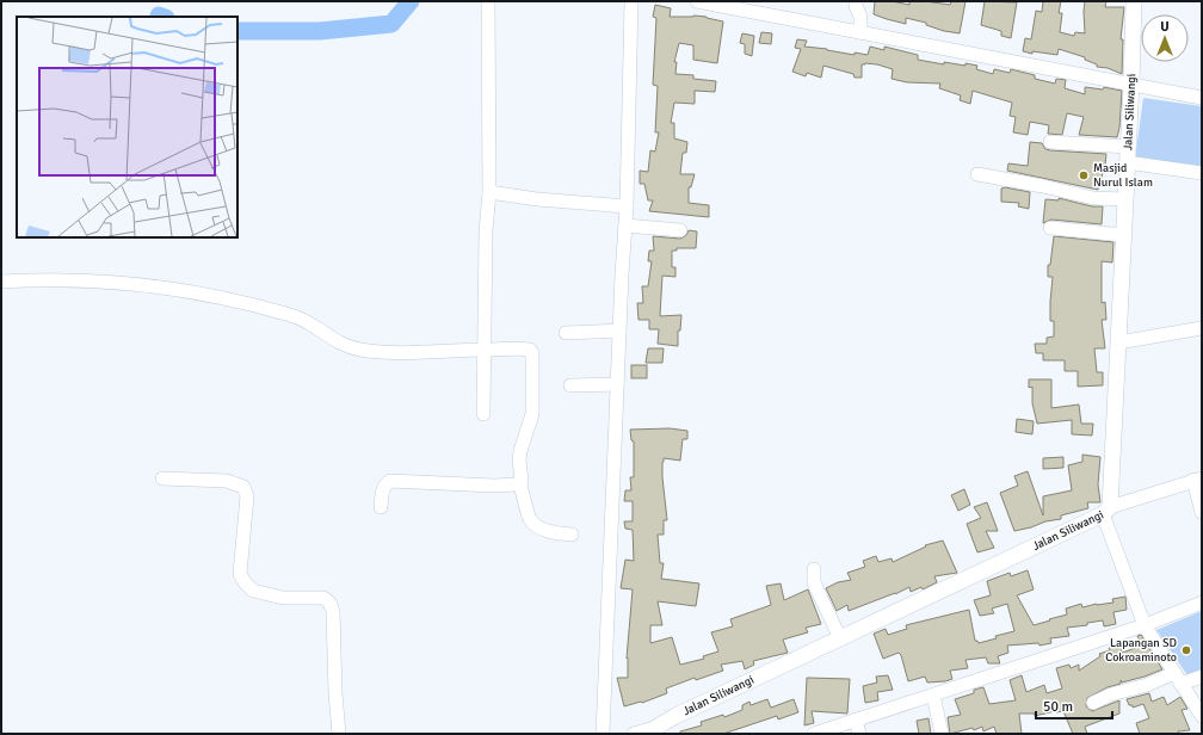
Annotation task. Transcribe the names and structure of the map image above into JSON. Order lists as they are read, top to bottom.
{
  "streets": {
    "main road": ["Jalan Siliwangi"]
  },
  "places": ["Masjid Nurul Islam", "Lapangan SD Cokroaminoto"],
  "scale_bar": "50 m",
  "north": "top"
}
